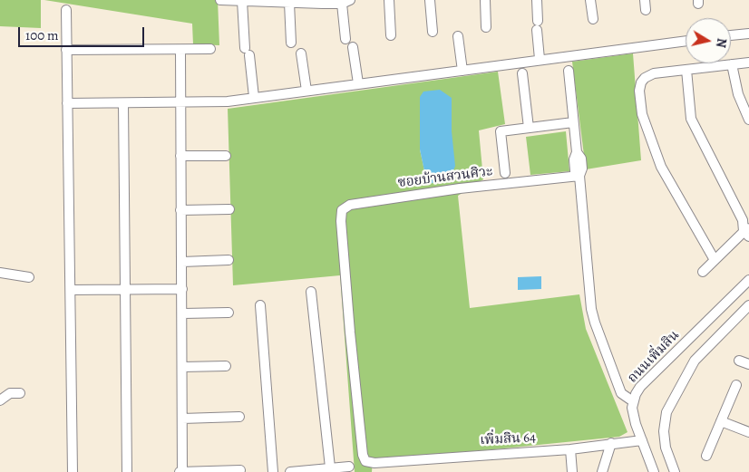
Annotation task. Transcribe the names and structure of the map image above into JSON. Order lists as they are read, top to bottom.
{
  "streets": {
    "street": ["ซอยบ้านสวนศิวะ", "ถนนเพิ่มสิน", "เพิ่มสิน 64"]
  },
  "crossings": [
    ["ซอยบ้านสวนศิวะ", "เพิ่มสิน 64"],
    ["ถนนเพิ่มสิน", "เพิ่มสิน 64"]
  ],
  "scale_bar": "100 m",
  "north": "right"
}
